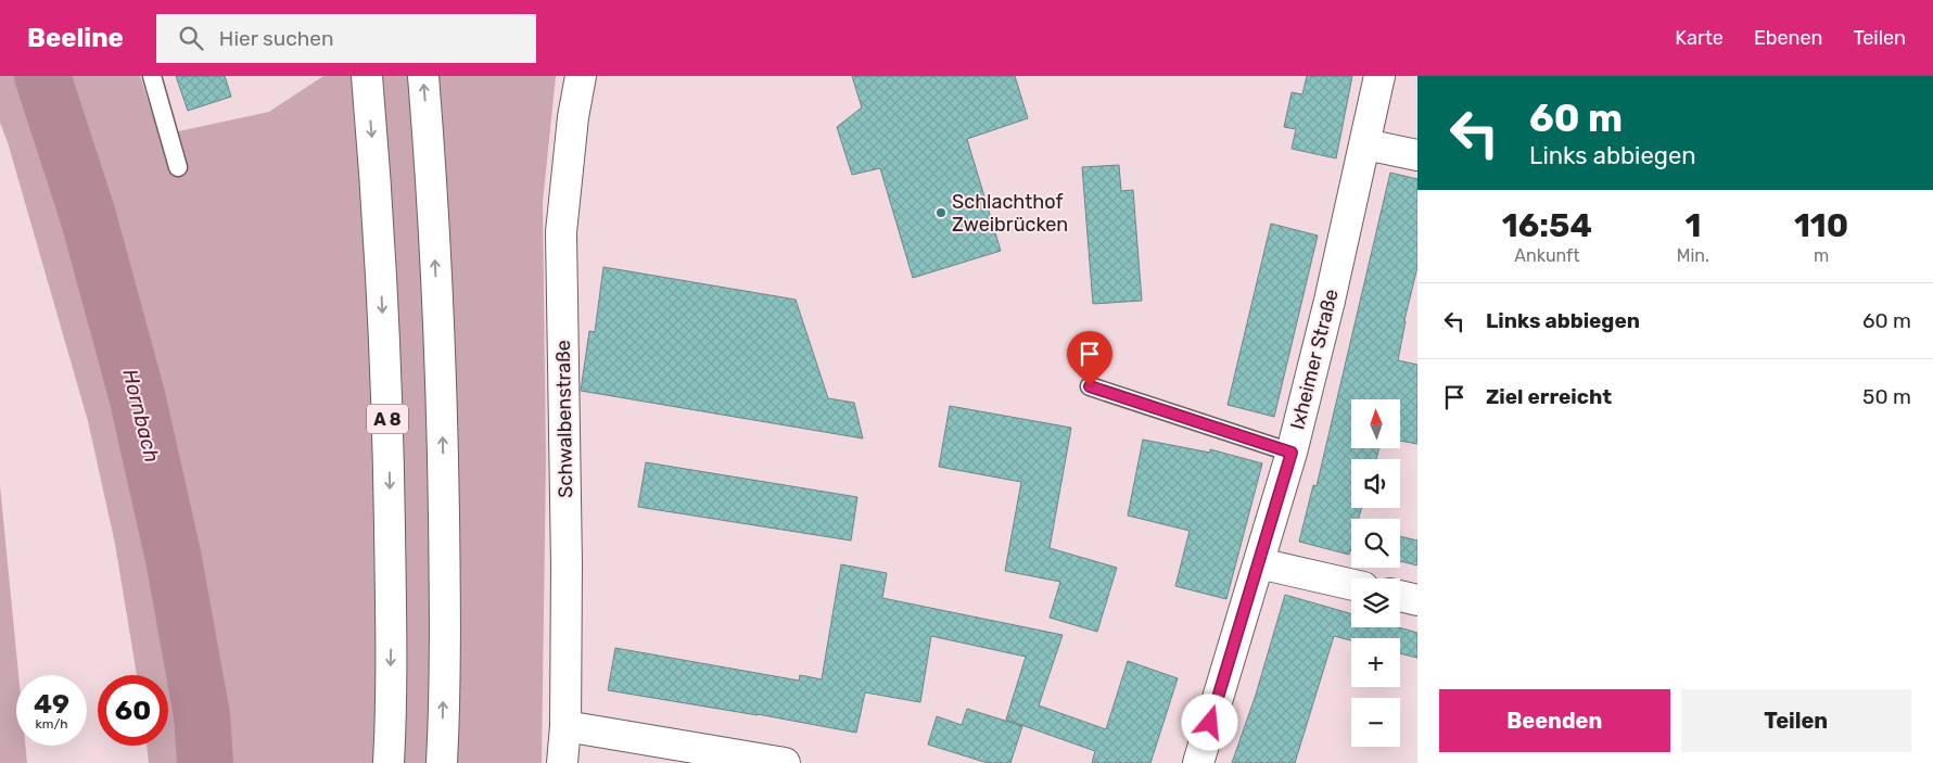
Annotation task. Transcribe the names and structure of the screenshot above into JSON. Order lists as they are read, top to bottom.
{
  "streets": {
    "main road": ["Ixheimer Straße", "A 8", "Schwalbenstraße"]
  },
  "water": ["Hornbach"],
  "places": ["Schlachthof Zweibrücken"],
  "north": "top",
  "page": {
    "header": "Beeline",
    "search": "Hier suchen",
    "nav": ["Karte", "Ebenen", "Teilen"],
    "turn": ["60 m", "Links abbiegen"],
    "eta": [
      "16:54",
      "Ankunft",
      "1",
      "Min.",
      "110",
      "m"
    ],
    "list": [
      {
        "name": "Links abbiegen",
        "value": "60 m"
      },
      {
        "name": "Ziel erreicht",
        "value": "50 m"
      }
    ],
    "map_buttons": ["+", "−"],
    "speed": "49 km/h",
    "limit": "60",
    "buttons": ["Beenden", "Teilen"]
  }
}
